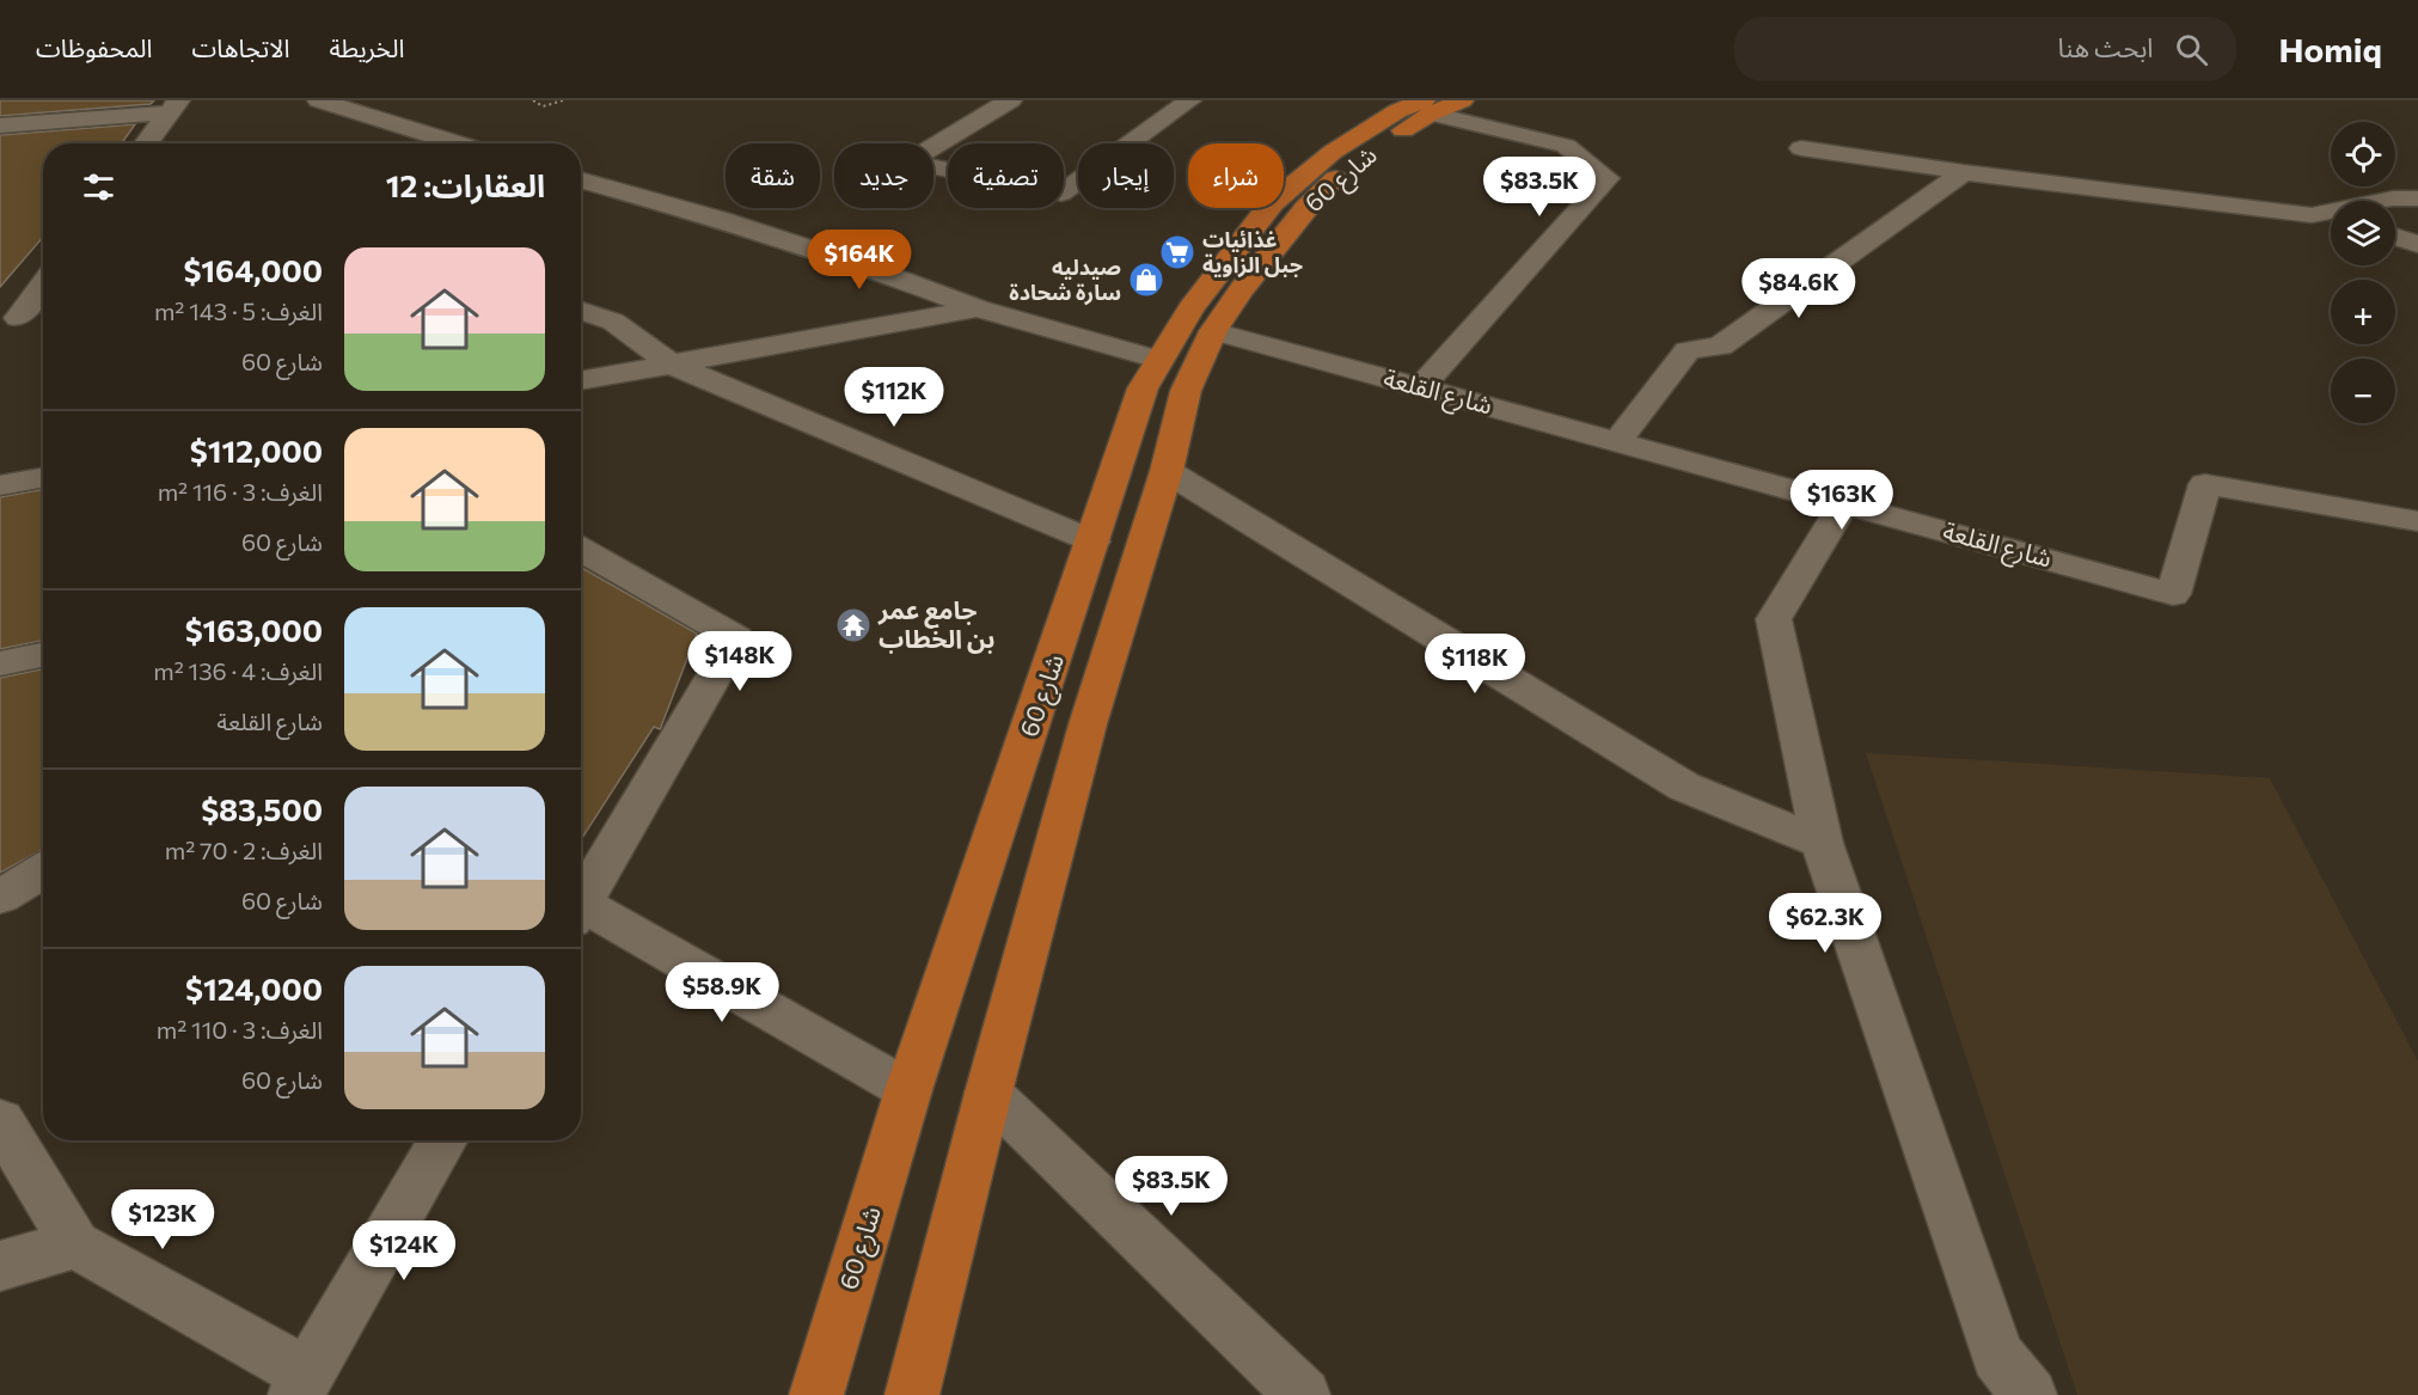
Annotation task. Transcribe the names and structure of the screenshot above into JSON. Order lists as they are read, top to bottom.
{
  "streets": {
    "main road": ["شارع 60"],
    "street": ["شارع القلعة"]
  },
  "crossings": [
    ["شارع 60", "شارع القلعة"]
  ],
  "places": {
    "supermarket": ["غذائيات جبل الزاوية"],
    "shop": ["صيدليه سارة شحادة"],
    "temple": ["جامع عمر بن الخطاب"]
  },
  "page": {
    "header": "Homiq",
    "search": "ابحث هنا",
    "nav": ["الخريطة", "الاتجاهات", "المحفوظات"],
    "map_buttons": ["+", "−"],
    "chip": [
      "شراء",
      "إيجار",
      "تصفية",
      "جديد",
      "شقة"
    ],
    "heading": "العقارات: 12",
    "price": [
      "$83.5K",
      "$164K",
      "$84.6K",
      "$112K",
      "$163K",
      "$148K",
      "$118K",
      "$62.3K",
      "$58.9K",
      "$83.5K",
      "$123K",
      "$124K"
    ],
    "list": [
      {
        "name": "$164,000",
        "note": "الغرف: 5 · 143 m² · شارع 60"
      },
      {
        "name": "$112,000",
        "note": "الغرف: 3 · 116 m² · شارع 60"
      },
      {
        "name": "$163,000",
        "note": "الغرف: 4 · 136 m² · شارع القلعة"
      },
      {
        "name": "$83,500",
        "note": "الغرف: 2 · 70 m² · شارع 60"
      },
      {
        "name": "$124,000",
        "note": "الغرف: 3 · 110 m² · شارع 60"
      }
    ]
  }
}
